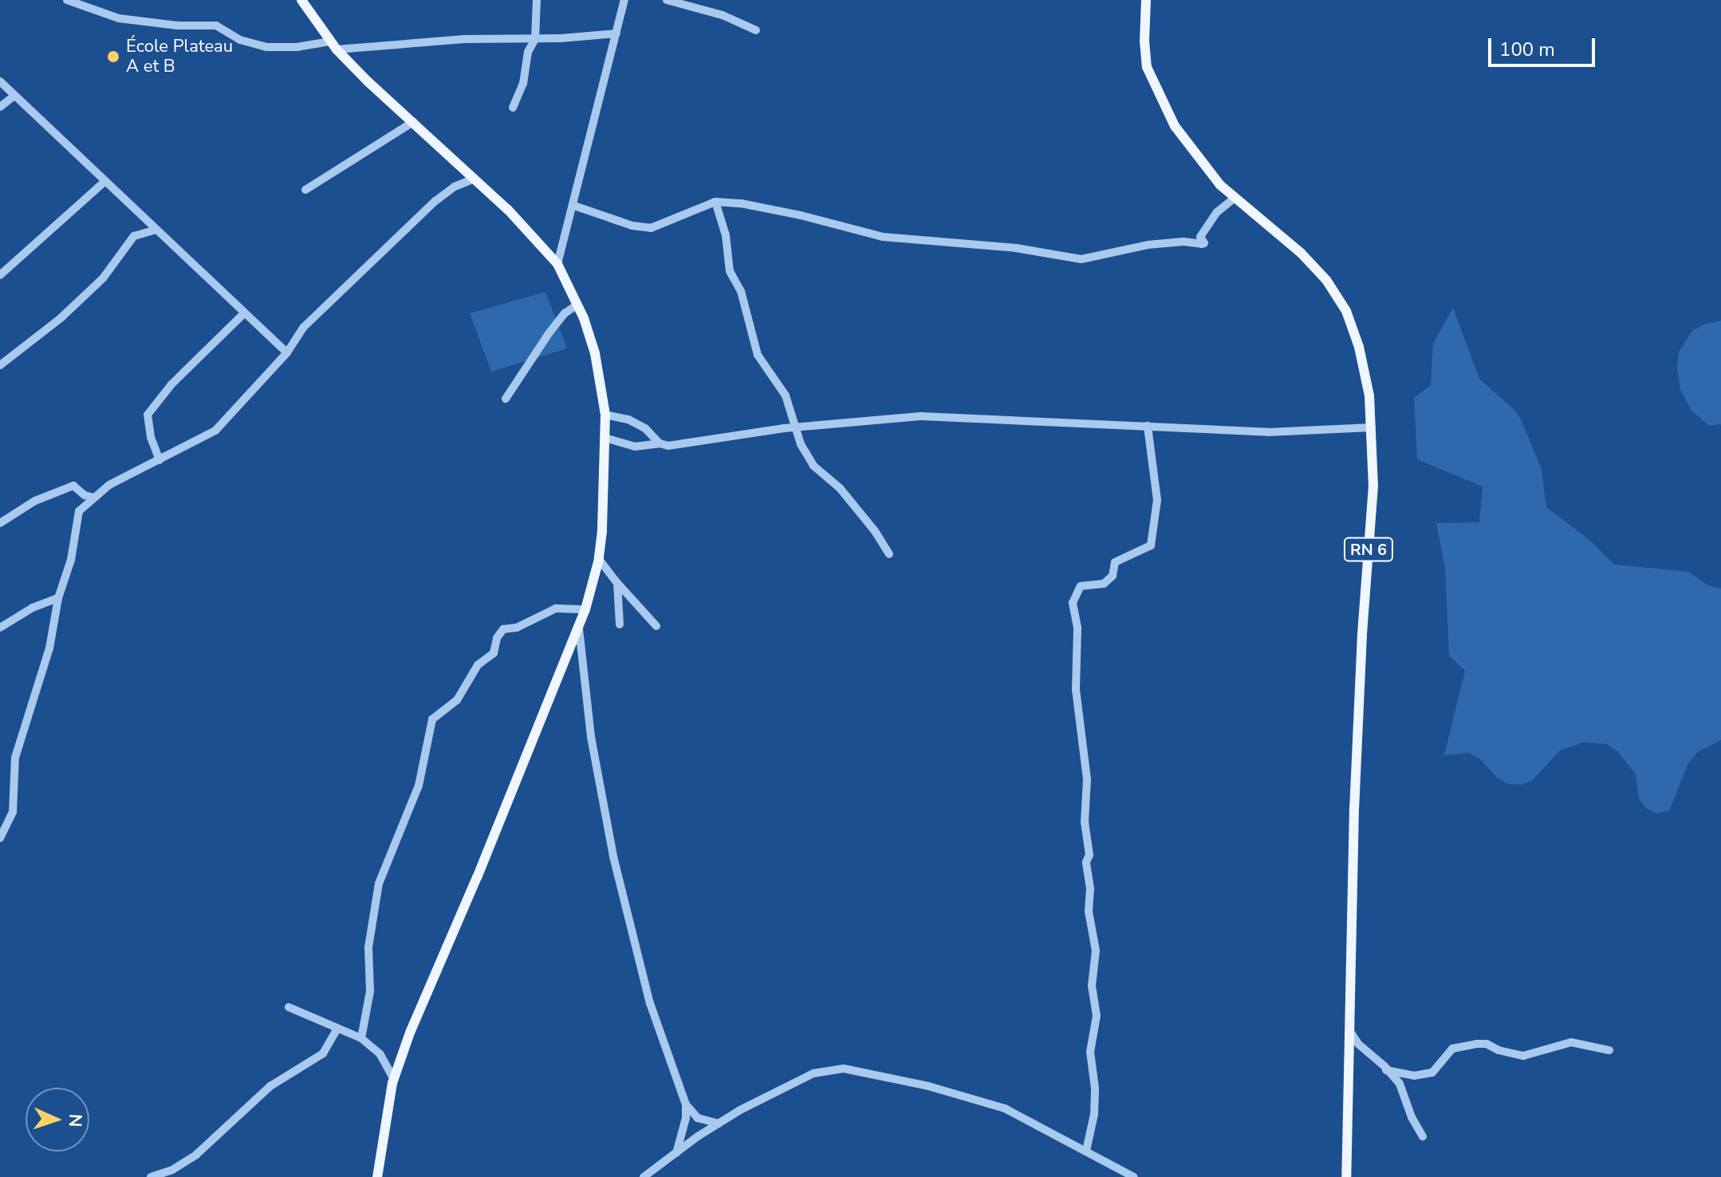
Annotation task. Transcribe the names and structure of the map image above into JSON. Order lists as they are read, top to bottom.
{
  "streets": {
    "main road": ["RN 6"]
  },
  "places": ["École Plateau A et B"],
  "scale_bar": "100 m",
  "north": "right"
}
